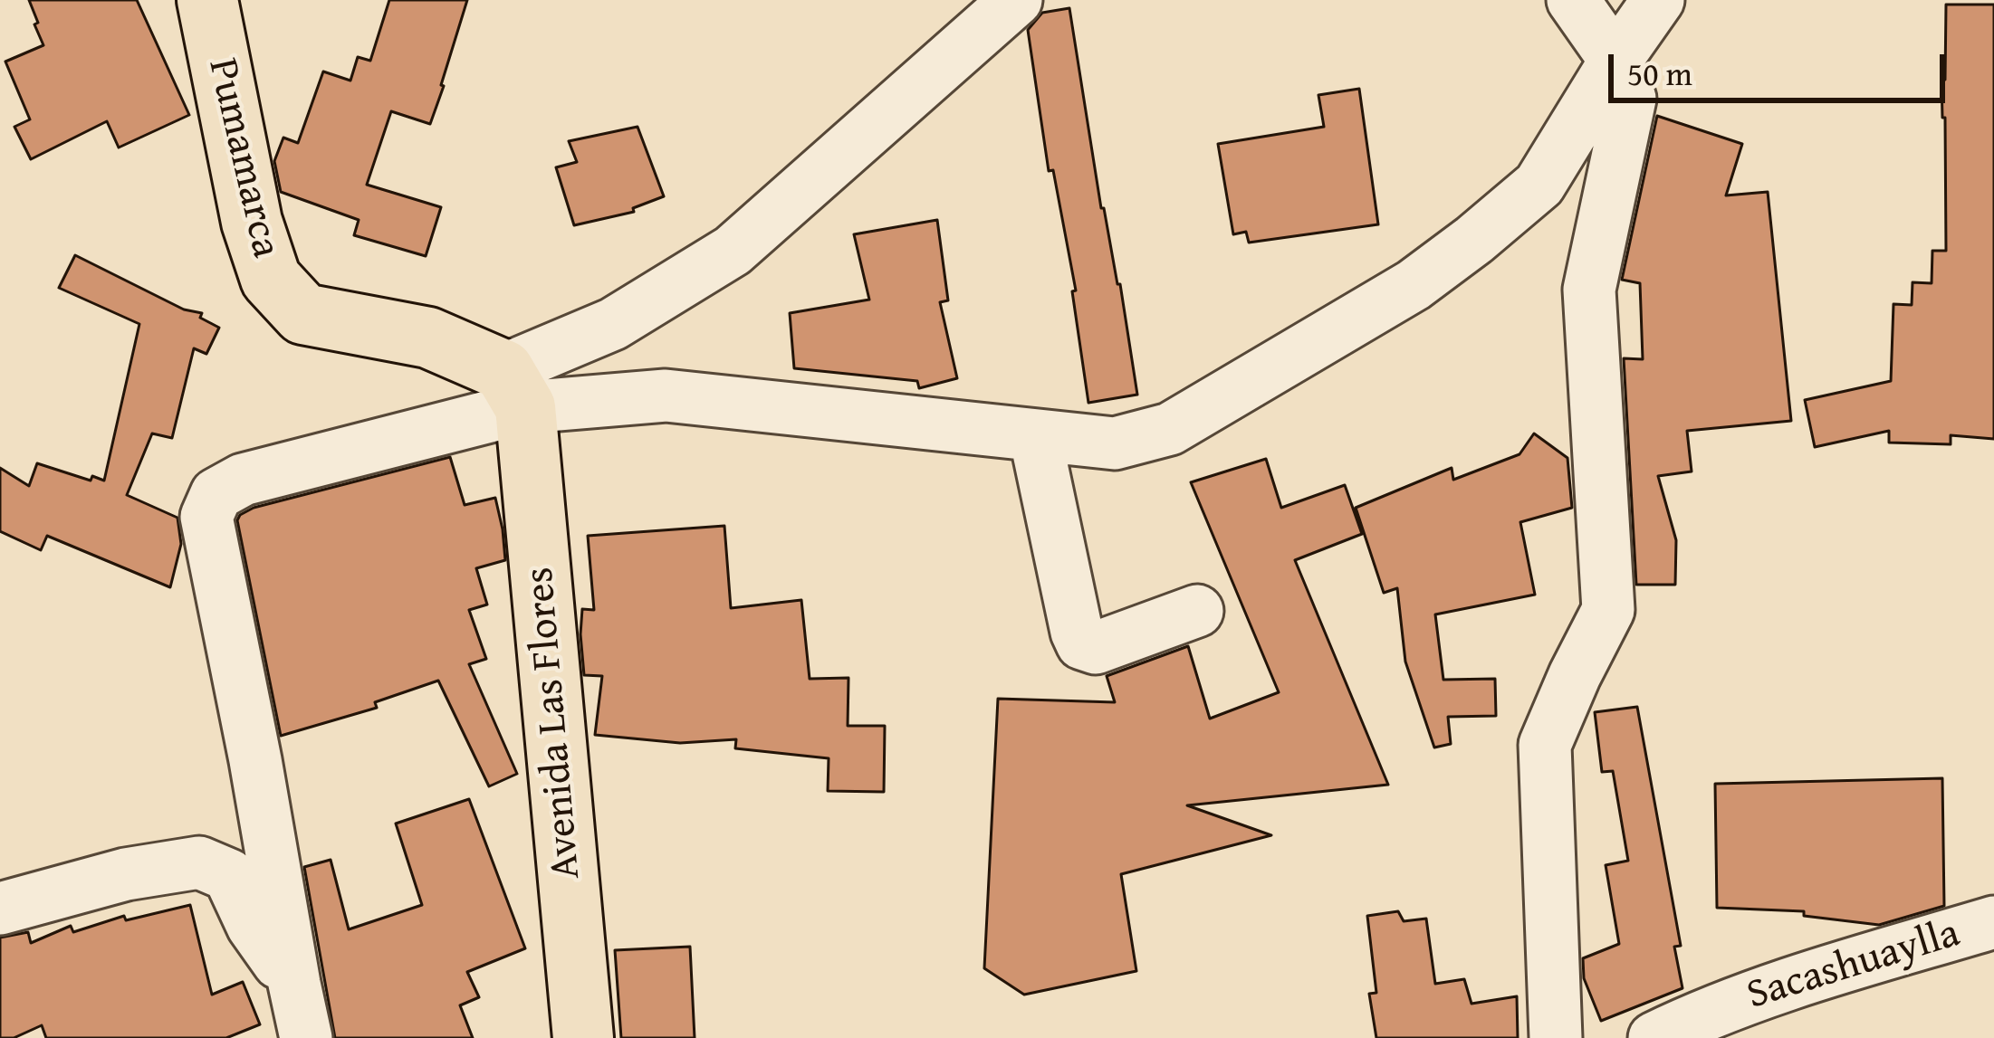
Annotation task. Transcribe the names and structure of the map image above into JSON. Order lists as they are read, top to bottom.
{
  "streets": {
    "main road": ["Pumamarca", "Avenida Las Flores"],
    "street": ["Sacashuaylla"]
  },
  "crossings": [
    ["Pumamarca", "Avenida Las Flores"]
  ],
  "scale_bar": "50 m"
}
